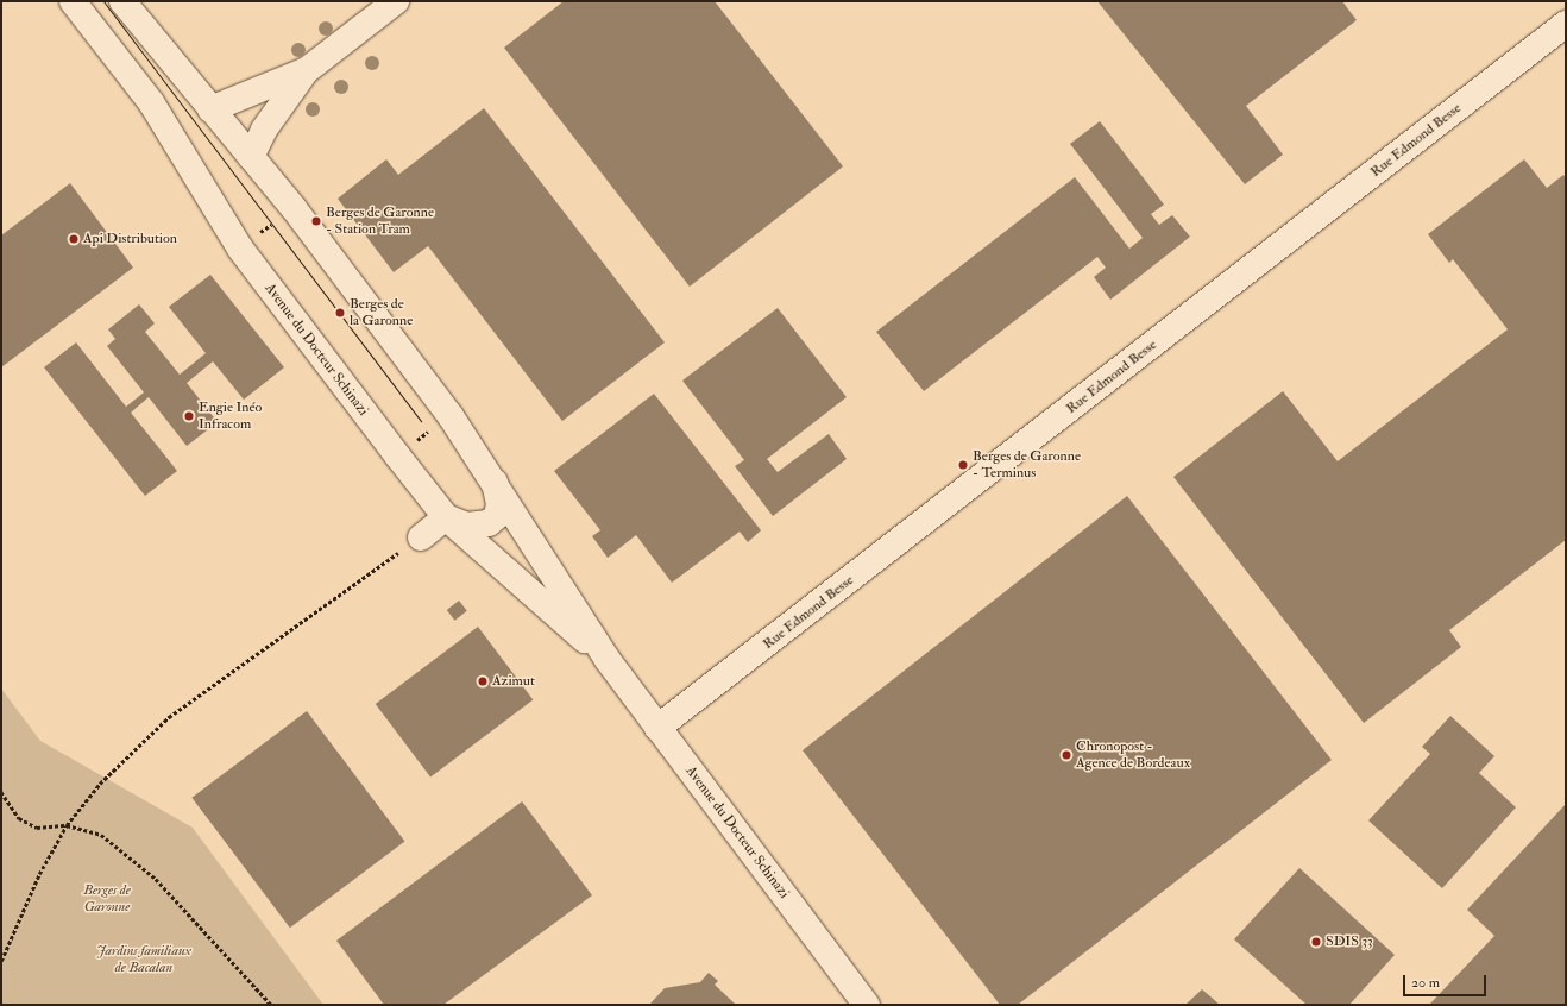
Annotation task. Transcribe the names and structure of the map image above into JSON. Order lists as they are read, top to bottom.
{
  "streets": {
    "street": ["Rue Edmond Besse", "Avenue du Docteur Schinazi"]
  },
  "crossings": [
    ["Rue Edmond Besse", "Avenue du Docteur Schinazi"]
  ],
  "parks": ["Berges de Garonne", "Jardins familiaux de Bacalan"],
  "places": [
    "Berges de Garonne - Station Tram",
    "Api Distribution",
    "Berges de la Garonne",
    "Engie Inéo Infracom",
    "Berges de Garonne - Terminus",
    "Azimut",
    "Chronopost - Agence de Bordeaux",
    "SDIS 33"
  ],
  "scale_bar": "20 m"
}
